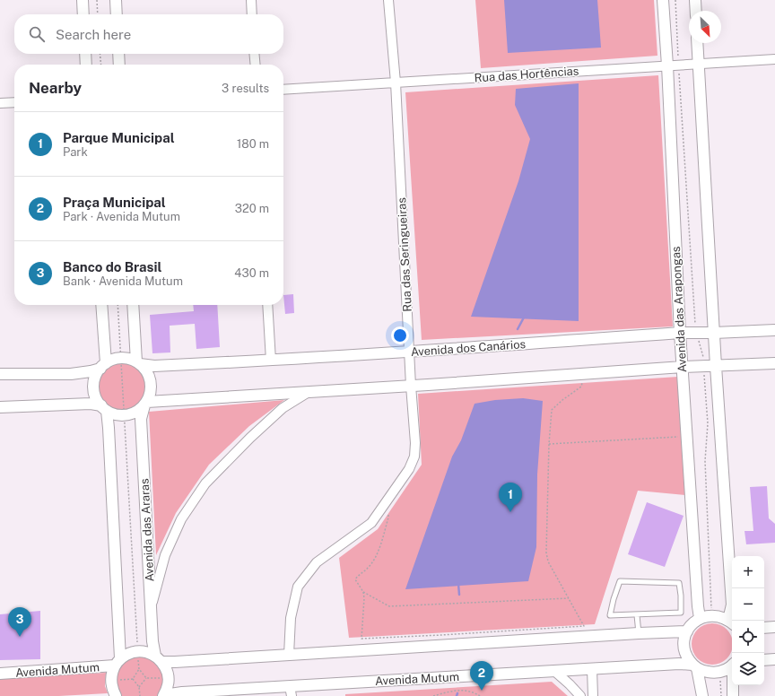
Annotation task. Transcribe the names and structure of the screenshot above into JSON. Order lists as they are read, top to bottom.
{
  "streets": {
    "street": [
      "Rua das Hortências",
      "Rua das Seringueiras",
      "Avenida das Arapongas",
      "Avenida dos Canários",
      "Avenida das Araras",
      "Avenida Mutum"
    ]
  },
  "crossings": [
    ["Rua das Hortências", "Rua das Seringueiras"],
    ["Rua das Hortências", "Avenida das Arapongas"],
    ["Rua das Seringueiras", "Avenida dos Canários"],
    ["Avenida das Arapongas", "Avenida dos Canários"],
    ["Avenida dos Canários", "Avenida das Araras"],
    ["Avenida das Araras", "Avenida Mutum"]
  ],
  "north": "bottom right",
  "page": {
    "search": "Search here",
    "heading": ["Nearby", "3 results"],
    "list": [
      {
        "mark": "1",
        "name": "Parque Municipal",
        "note": "Park",
        "value": "180 m"
      },
      {
        "mark": "2",
        "name": "Praça Municipal",
        "note": "Park · Avenida Mutum",
        "value": "320 m"
      },
      {
        "mark": "3",
        "name": "Banco do Brasil",
        "note": "Bank · Avenida Mutum",
        "value": "430 m"
      }
    ],
    "pins": ["1", "3", "2"],
    "map_buttons": ["+", "−"]
  }
}
